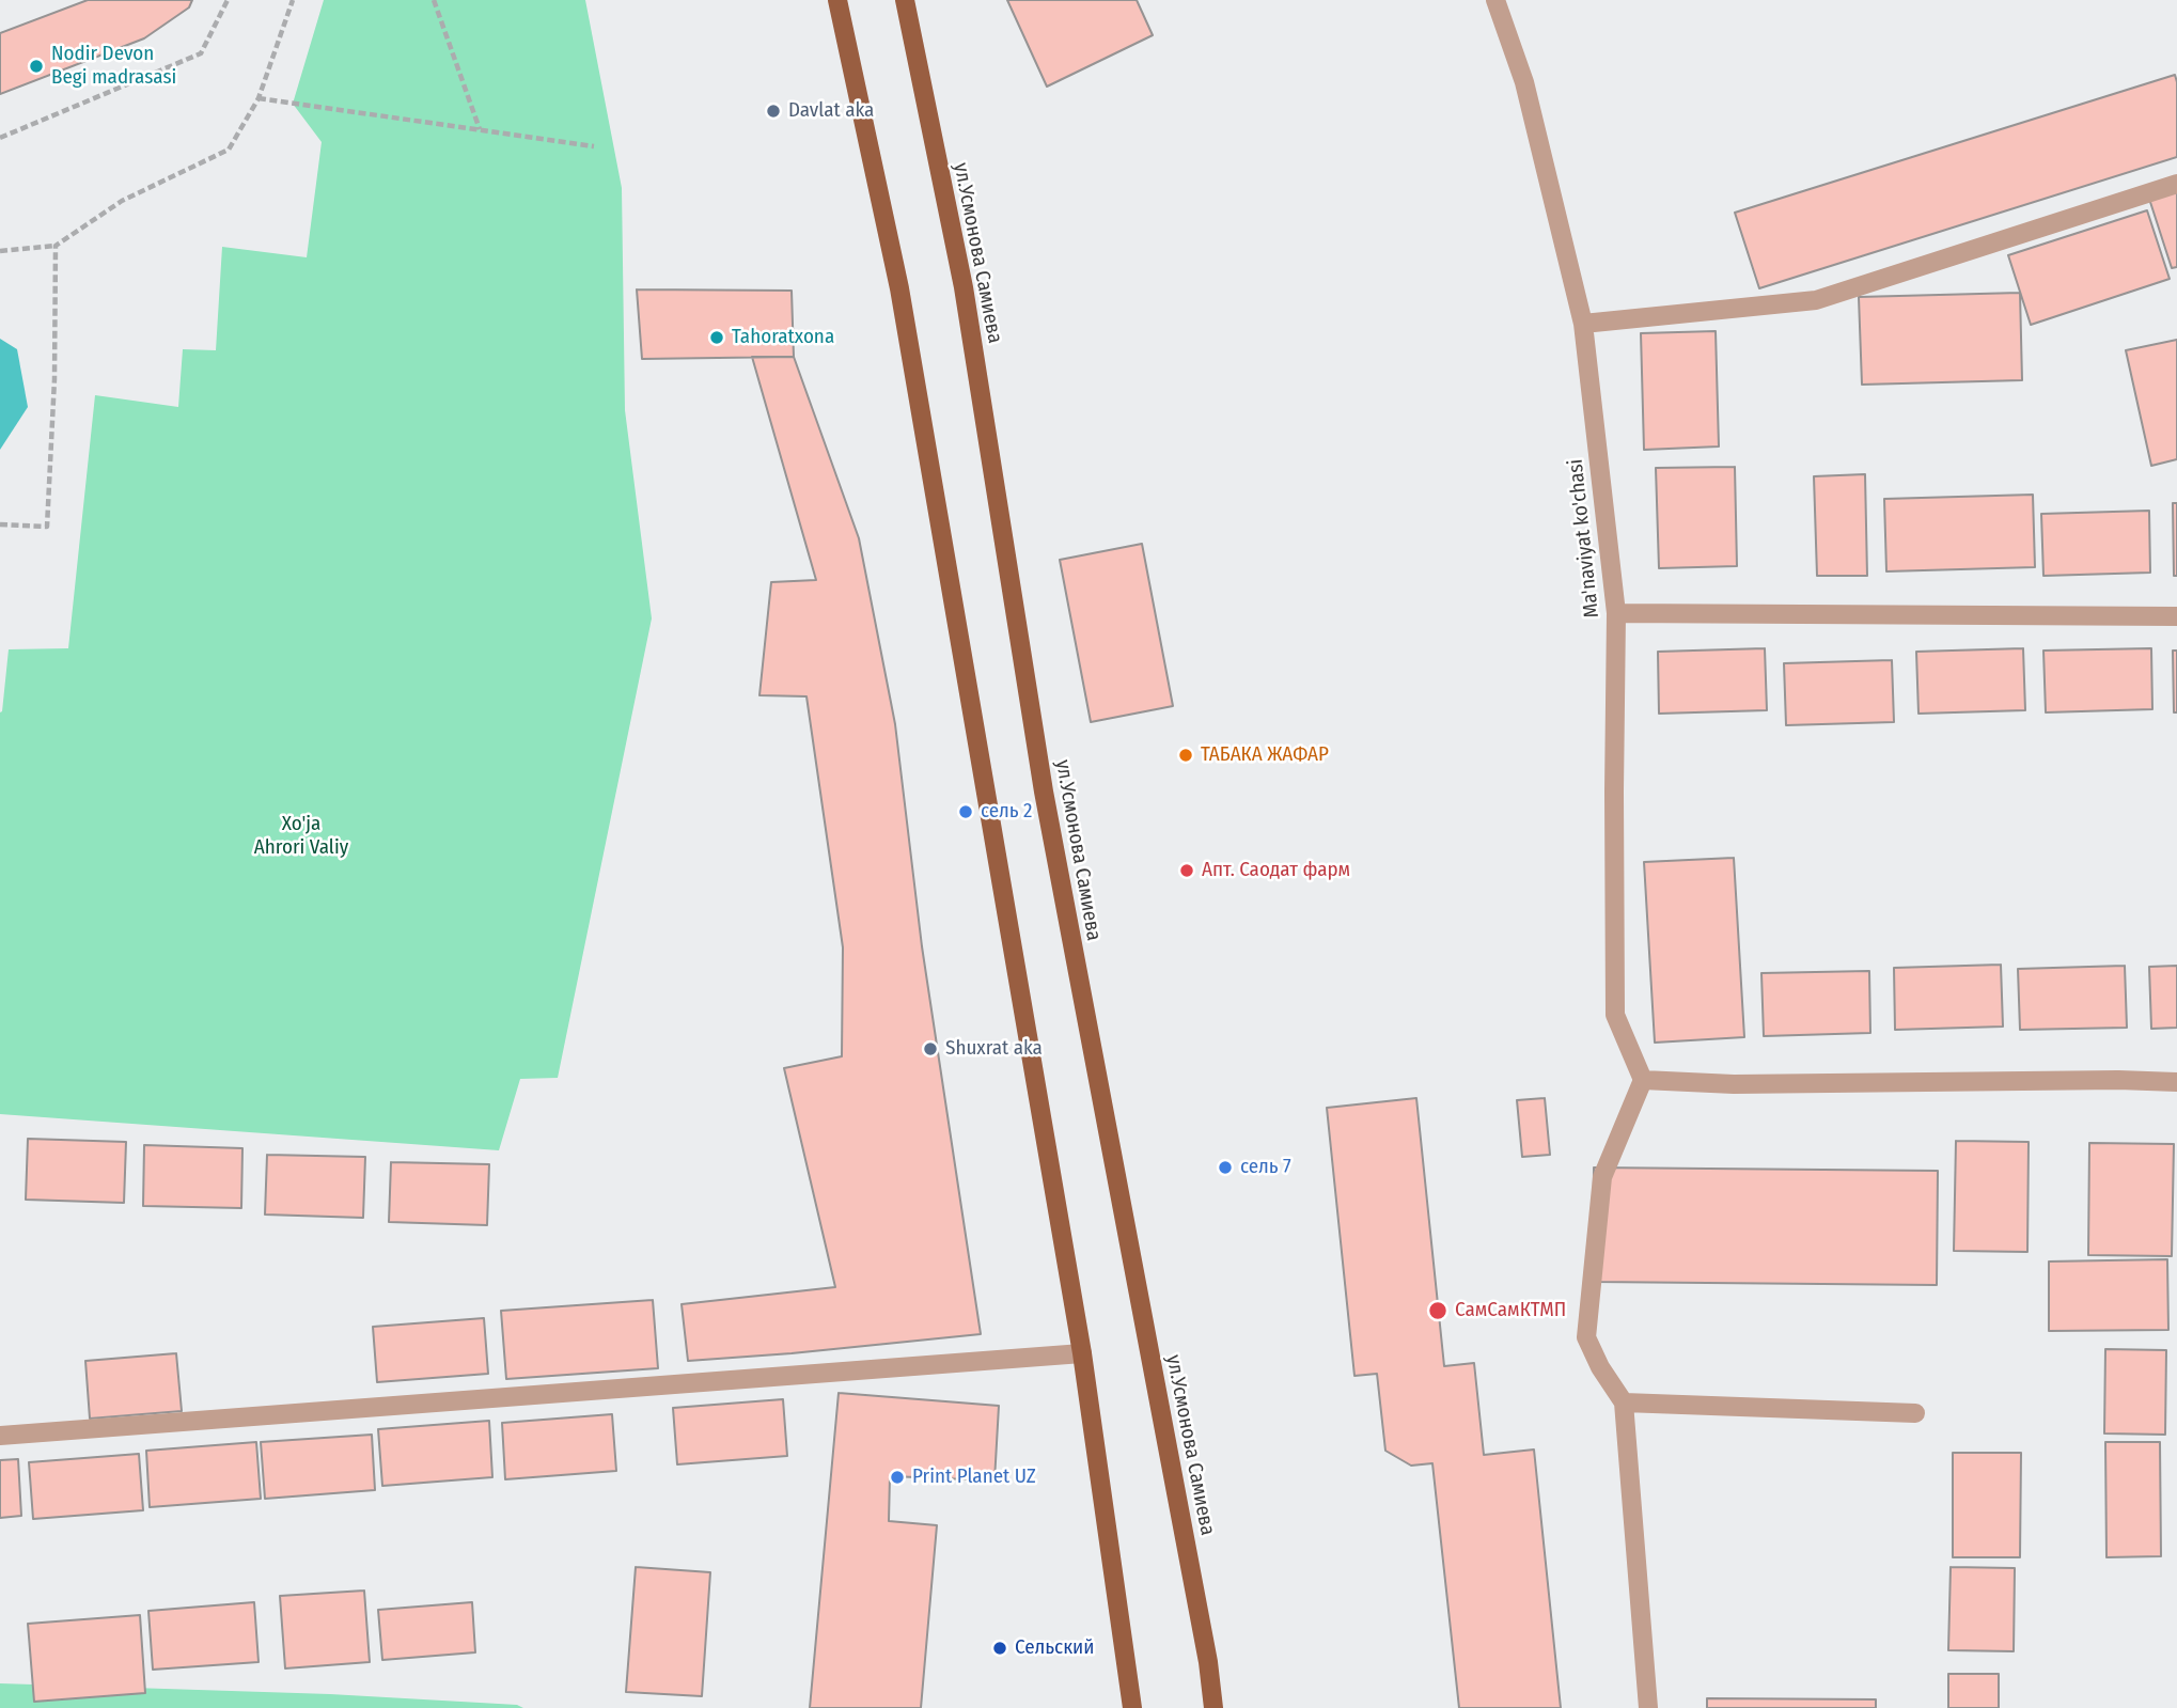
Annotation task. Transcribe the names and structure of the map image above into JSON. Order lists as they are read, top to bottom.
{
  "streets": {
    "main road": ["ул.Усмонова Самиева"],
    "street": ["Ma'naviyat ko'chasi"]
  },
  "parks": ["Xo'ja Ahrori Valiy"],
  "places": [
    "Nodir Devon Begi madrasasi",
    "Davlat aka",
    "Tahoratxona",
    "ТАБАКА ЖАФАР",
    "сель 2",
    "Апт. Саодат фарм",
    "Shuxrat aka",
    "сель 7",
    "СамСамКТМП",
    "Print Planet UZ",
    "Сельский"
  ]
}
